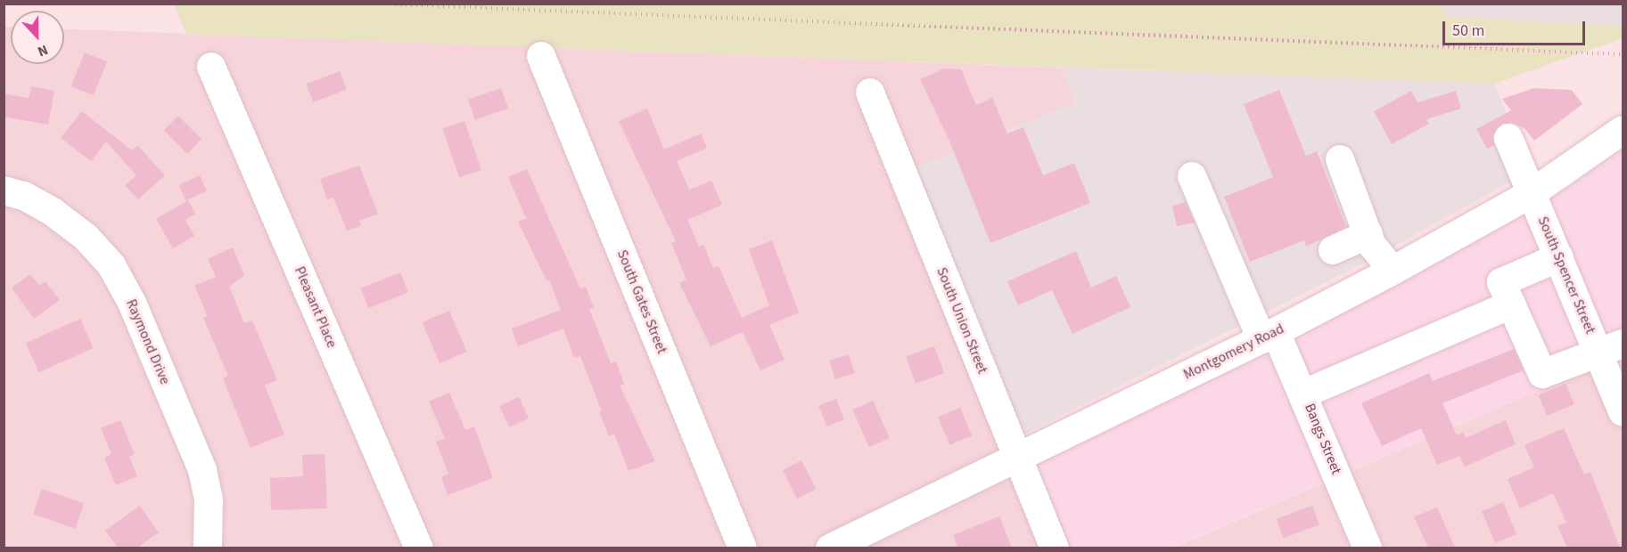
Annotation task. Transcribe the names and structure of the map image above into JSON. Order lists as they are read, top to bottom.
{
  "streets": {
    "street": [
      "South Spencer Street",
      "South Gates Street",
      "Pleasant Place",
      "South Union Street",
      "Raymond Drive",
      "Montgomery Road",
      "Bangs Street"
    ]
  },
  "crossings": [
    ["South Spencer Street", "Montgomery Road"],
    ["South Union Street", "Montgomery Road"],
    ["Montgomery Road", "Bangs Street"]
  ],
  "scale_bar": "50 m",
  "north": "bottom"
}
